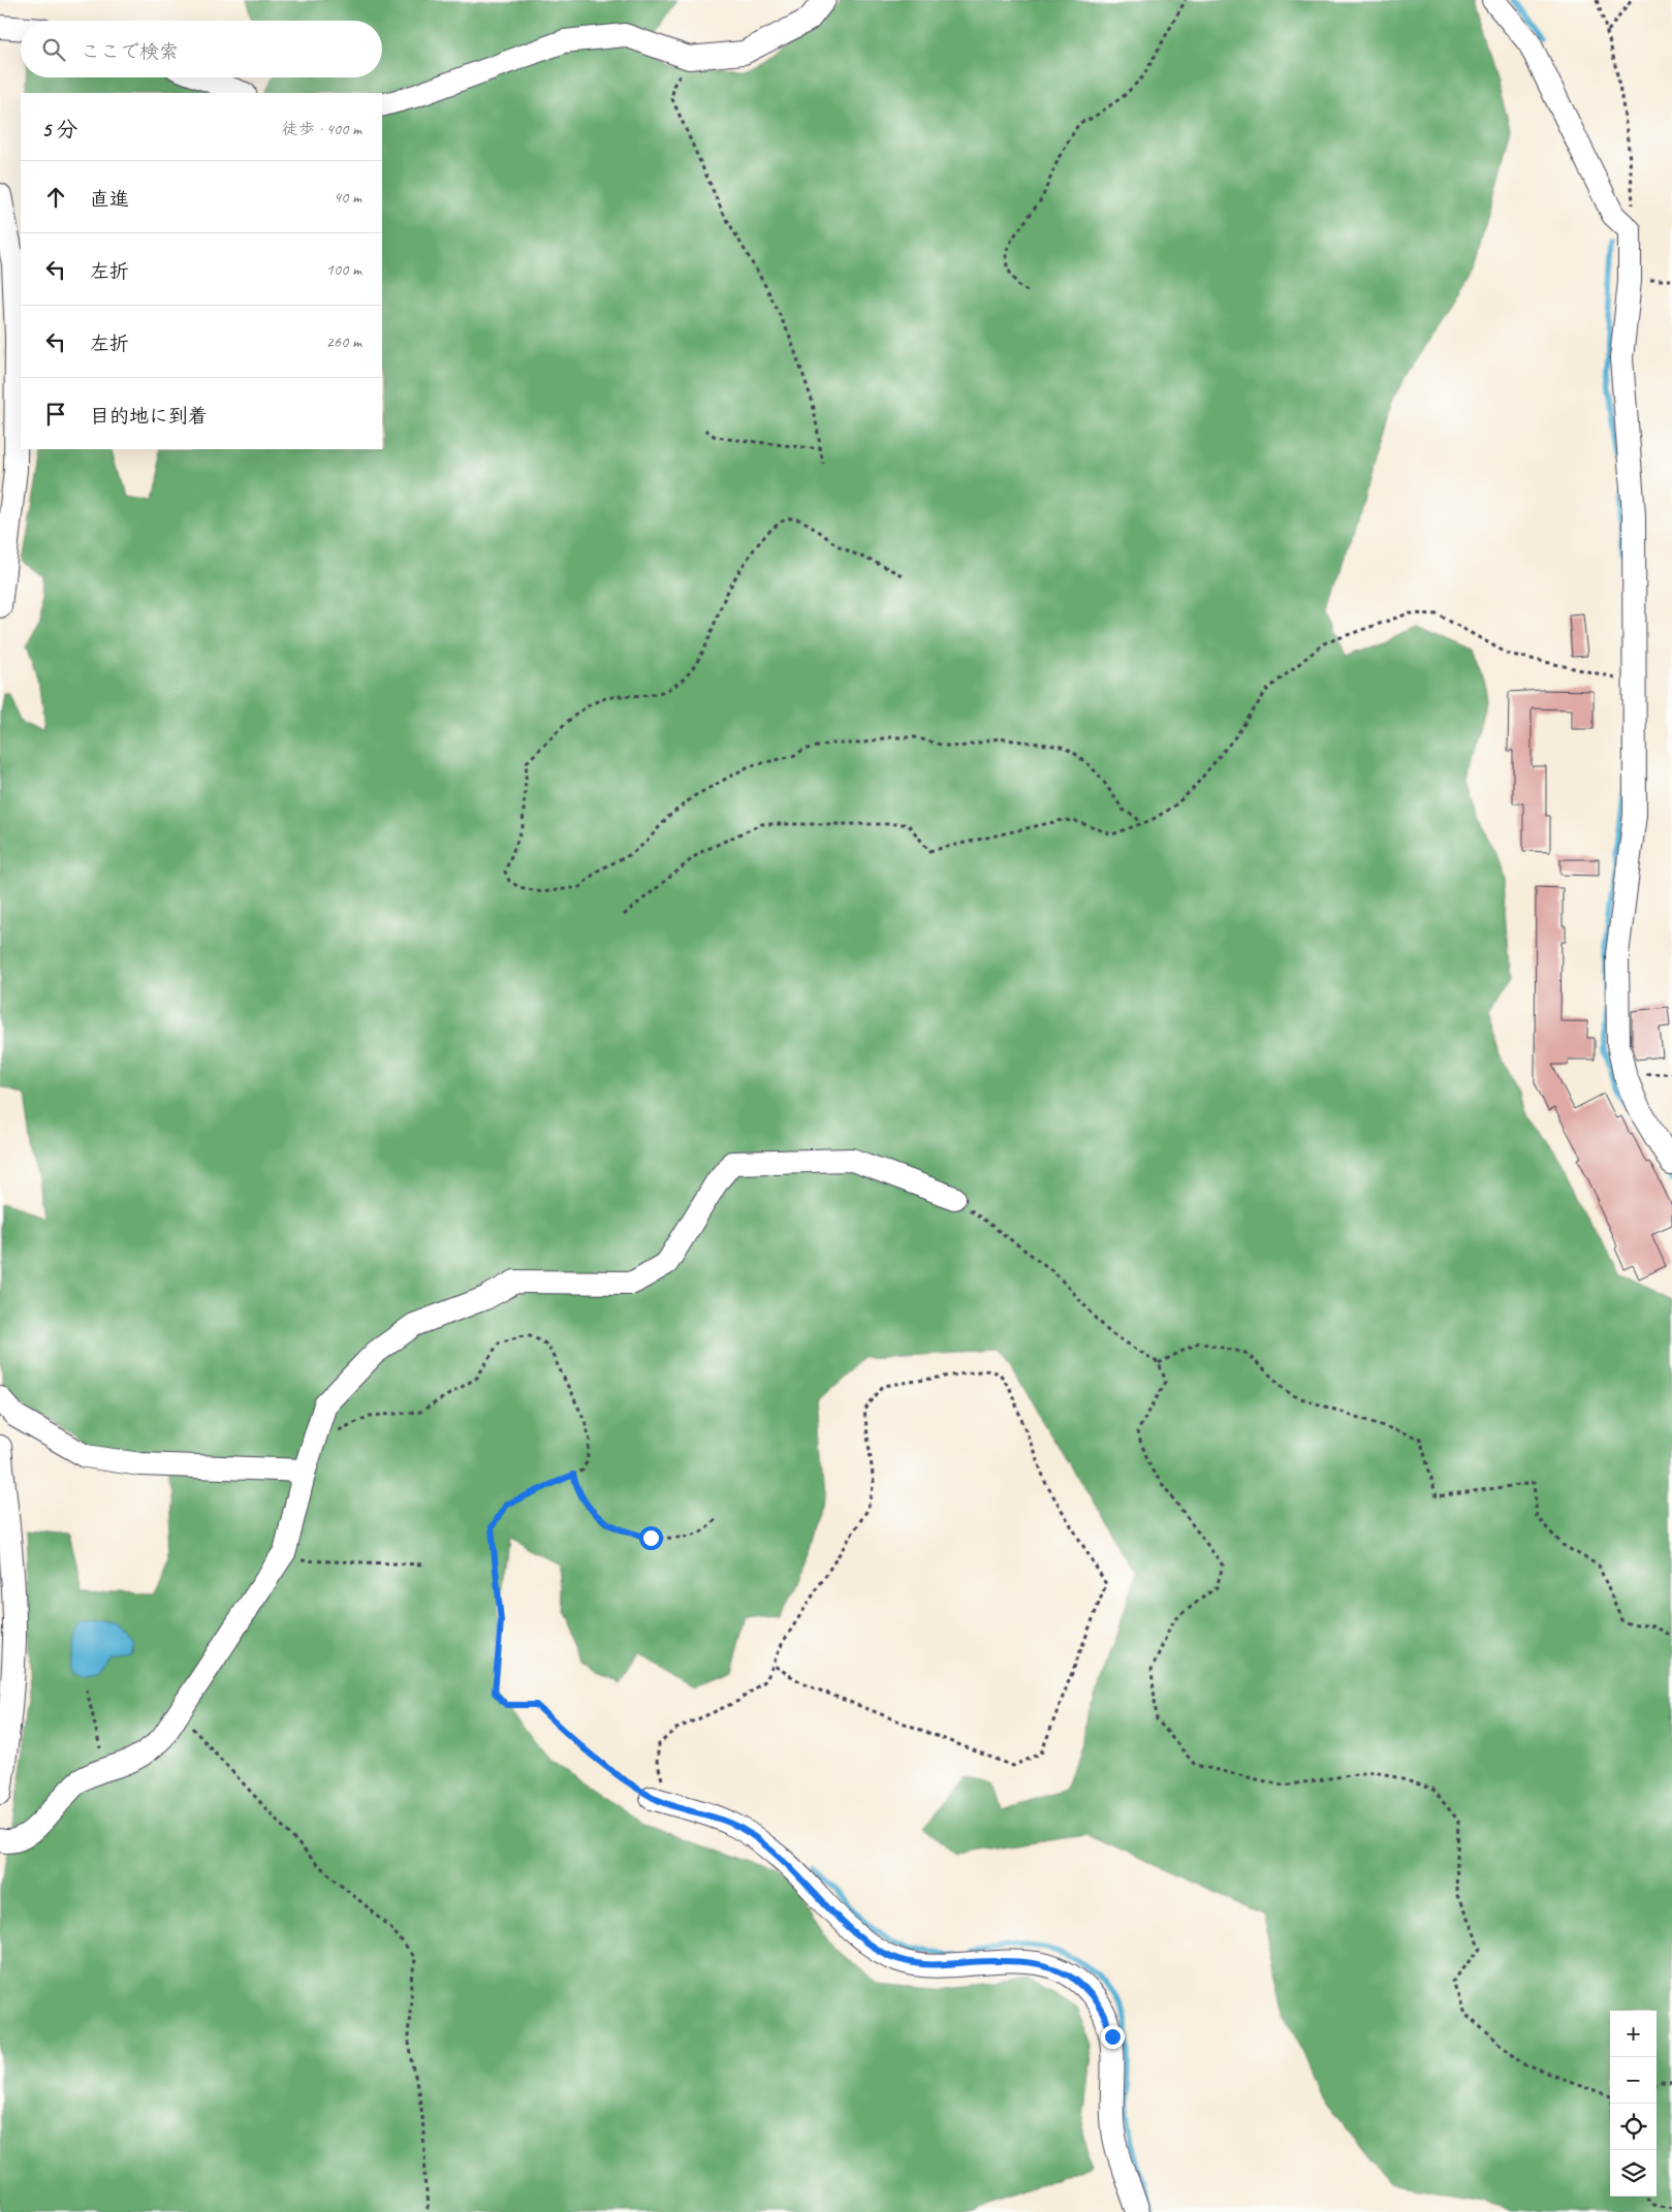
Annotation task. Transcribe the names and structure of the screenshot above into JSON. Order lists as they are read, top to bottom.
{
  "page": {
    "search": "ここで検索",
    "heading": ["5 分", "徒歩 · 400 m"],
    "list": [
      ["直進", "40 m"],
      ["左折", "100 m"],
      ["左折", "260 m"],
      "目的地に到着"
    ],
    "map_buttons": ["+", "−"]
  }
}
